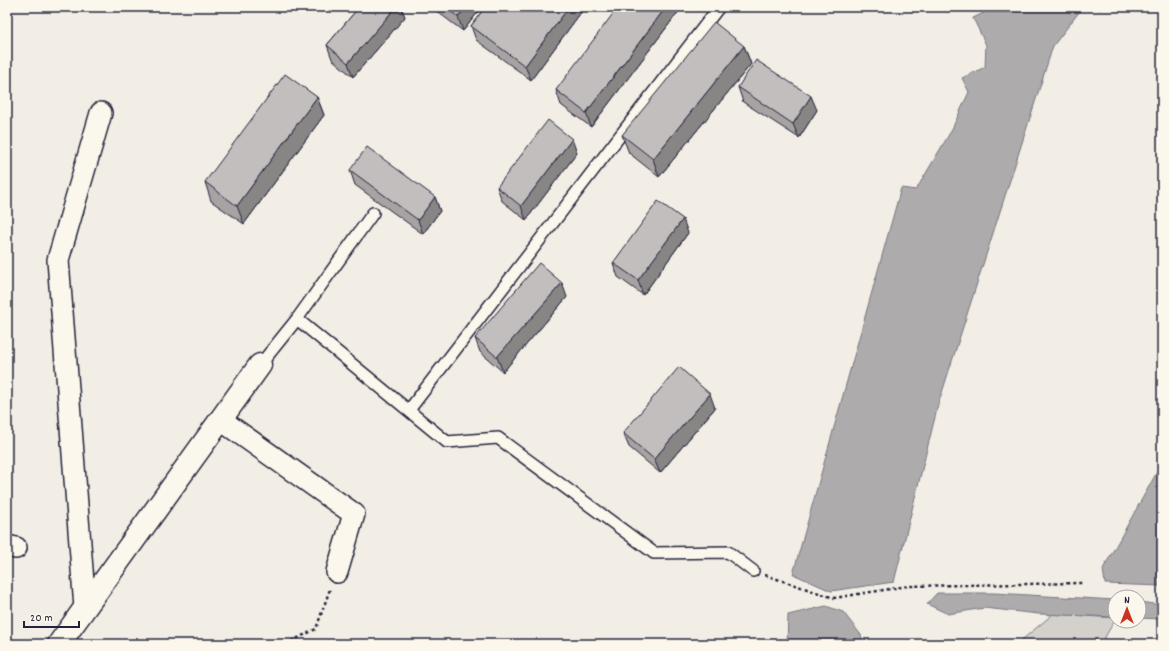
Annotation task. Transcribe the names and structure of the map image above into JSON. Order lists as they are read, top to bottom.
{
  "scale_bar": "20 m",
  "north": "top"
}
